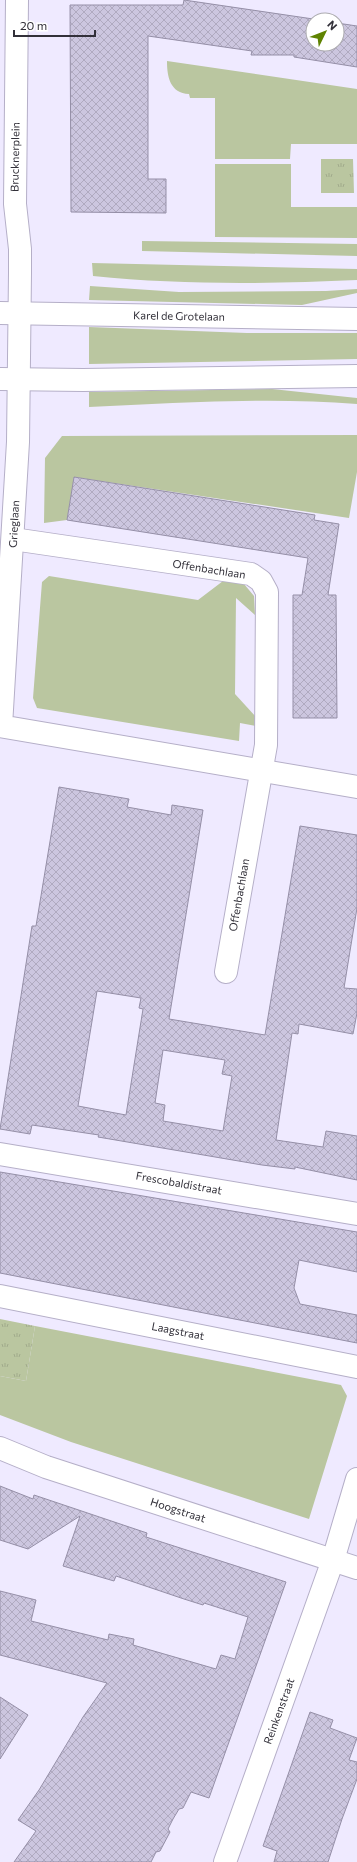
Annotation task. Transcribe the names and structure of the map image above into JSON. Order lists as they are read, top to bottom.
{
  "streets": {
    "street": [
      "Brucknerplein",
      "Karel de Grotelaan",
      "Grieglaan",
      "Offenbachlaan",
      "Frescobaldistraat",
      "Laagstraat",
      "Hoogstraat",
      "Reinkenstraat"
    ]
  },
  "crossings": [
    ["Brucknerplein", "Karel de Grotelaan"],
    ["Brucknerplein", "Grieglaan"],
    ["Karel de Grotelaan", "Grieglaan"],
    ["Grieglaan", "Offenbachlaan"],
    ["Hoogstraat", "Reinkenstraat"]
  ],
  "scale_bar": "20 m",
  "north": "top right"
}
